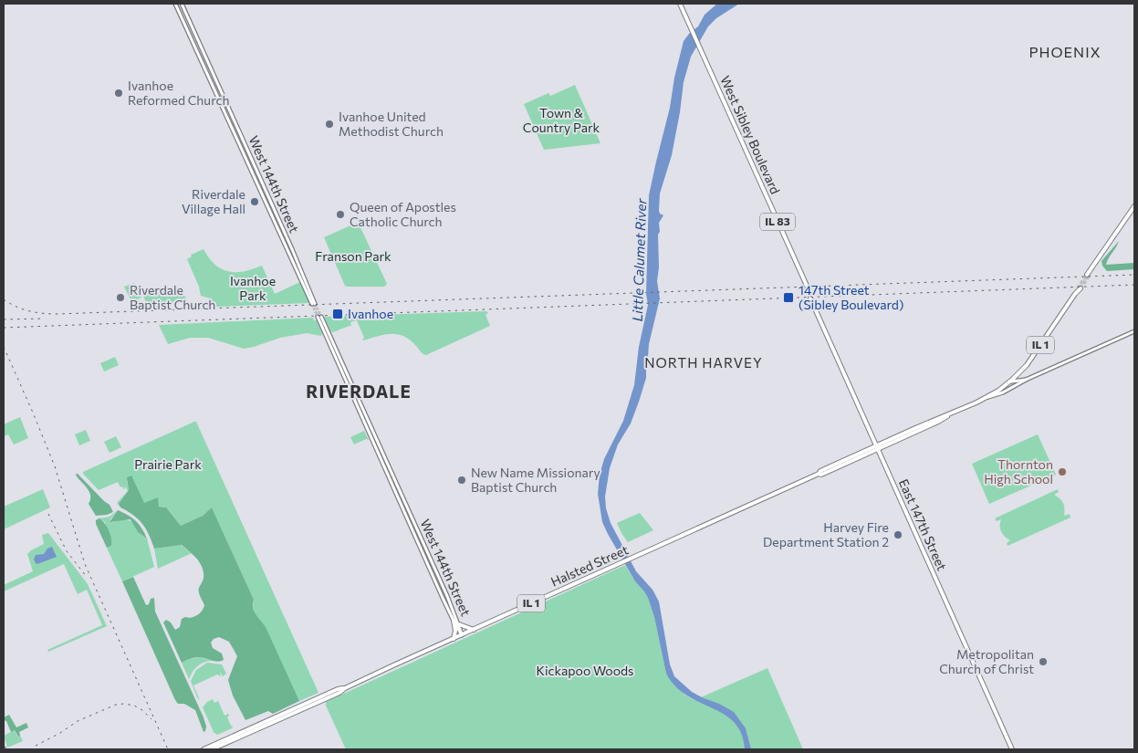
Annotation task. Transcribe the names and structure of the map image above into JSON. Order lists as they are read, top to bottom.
{
  "streets": {
    "main road": [
      "West Sibley Boulevard",
      "IL 83",
      "IL 1",
      "East 147th Street",
      "Halsted Street"
    ],
    "street": ["West 144th Street"]
  },
  "crossings": [
    ["West 144th Street", "Halsted Street"],
    ["East 147th Street", "Halsted Street"]
  ],
  "districts": ["PHOENIX", "NORTH HARVEY", "RIVERDALE"],
  "water": ["Little Calumet River"],
  "parks": [
    "Town & Country Park",
    "Franson Park",
    "Ivanhoe Park",
    "Prairie Park",
    "Kickapoo Woods"
  ],
  "places": {
    "other": [
      "Ivanhoe Reformed Church",
      "Ivanhoe United Methodist Church",
      "Riverdale Village Hall",
      "Queen of Apostles Catholic Church",
      "Riverdale Baptist Church",
      "Thornton High School",
      "New Name Missionary Baptist Church",
      "Harvey Fire Department Station 2",
      "Metropolitan Church of Christ"
    ],
    "transit": ["147th Street (Sibley Boulevard)", "Ivanhoe"]
  }
}
